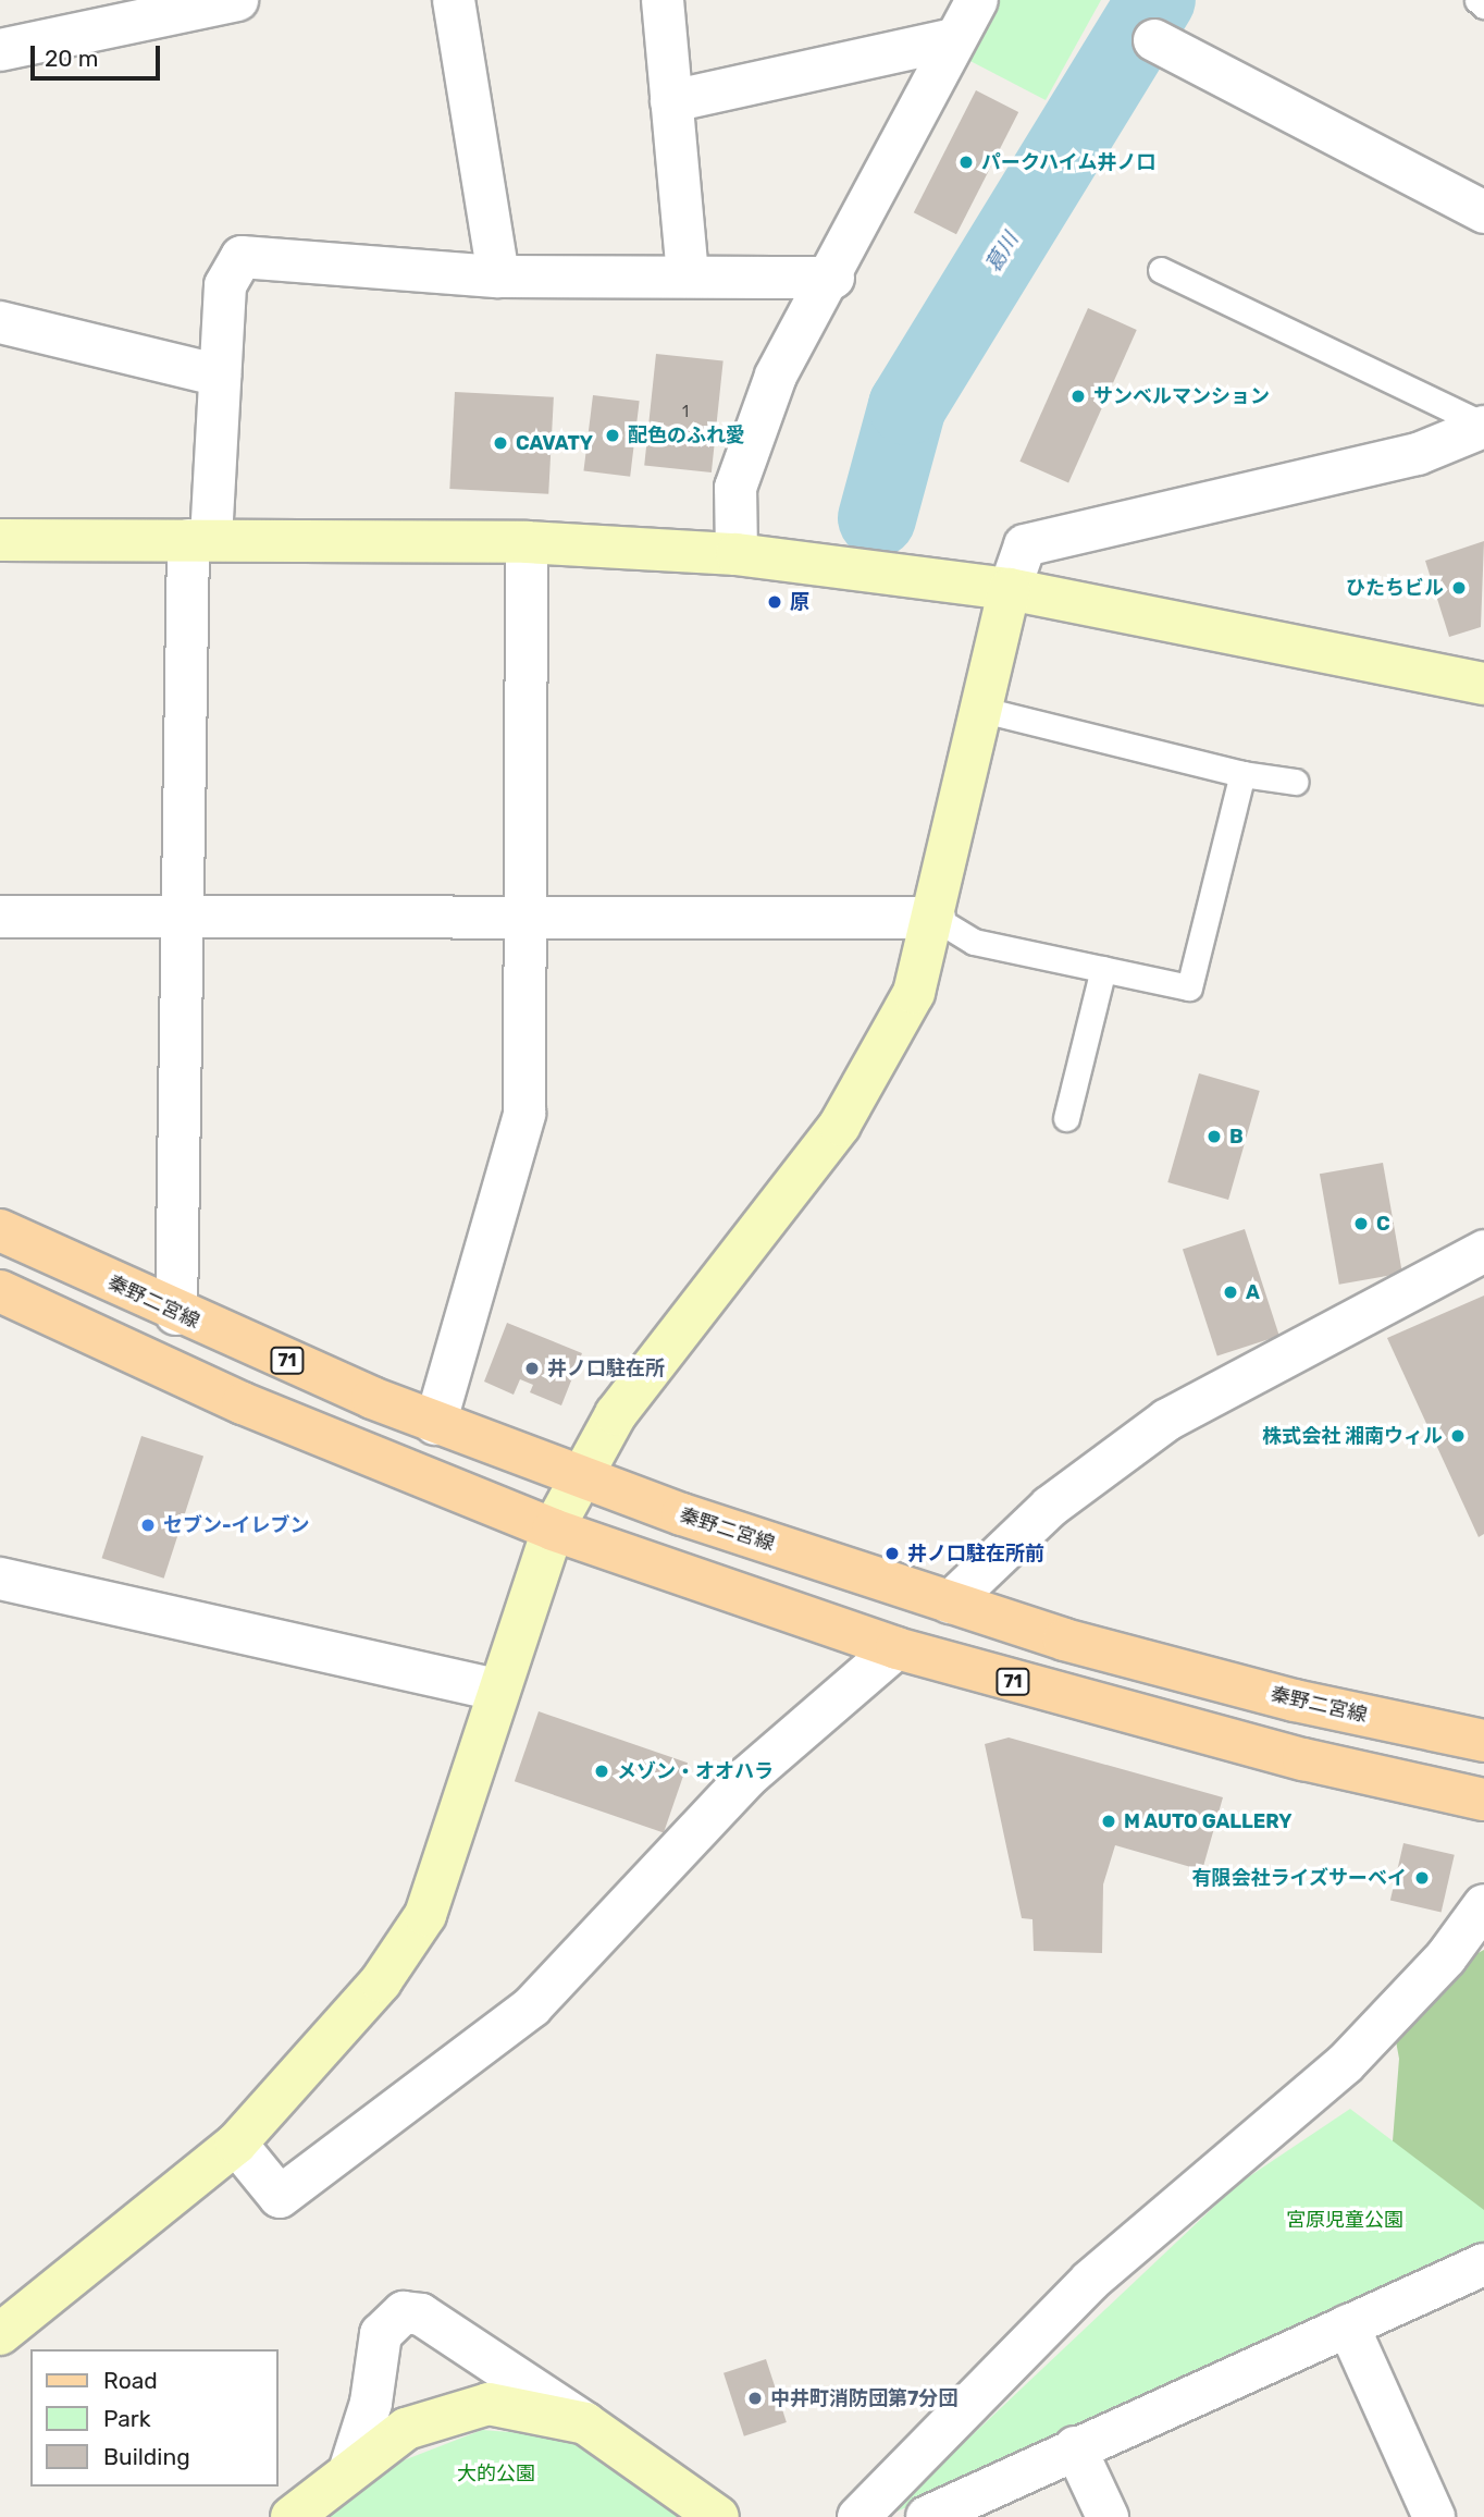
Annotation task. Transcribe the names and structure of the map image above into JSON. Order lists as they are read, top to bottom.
{
  "streets": {
    "main road": ["秦野二宮線", "71"]
  },
  "water": ["葛川"],
  "parks": ["宮原児童公園", "大的公園"],
  "places": [
    "パークハイム井ノ口",
    "サンベルマンション",
    "配色のふれ愛",
    "CAVATY",
    "ひたちビル",
    "原",
    "B",
    "C",
    "A",
    "井ノ口駐在所",
    "株式会社 湘南ウィル",
    "セブン-イレブン",
    "井ノ口駐在所前",
    "メゾン・オオハラ",
    "M AUTO GALLERY",
    "有限会社ライズサーベイ",
    "中井町消防団第7分団"
  ],
  "house_numbers": ["1"],
  "legend": ["Road", "Park", "Building"],
  "scale_bar": "20 m"
}
